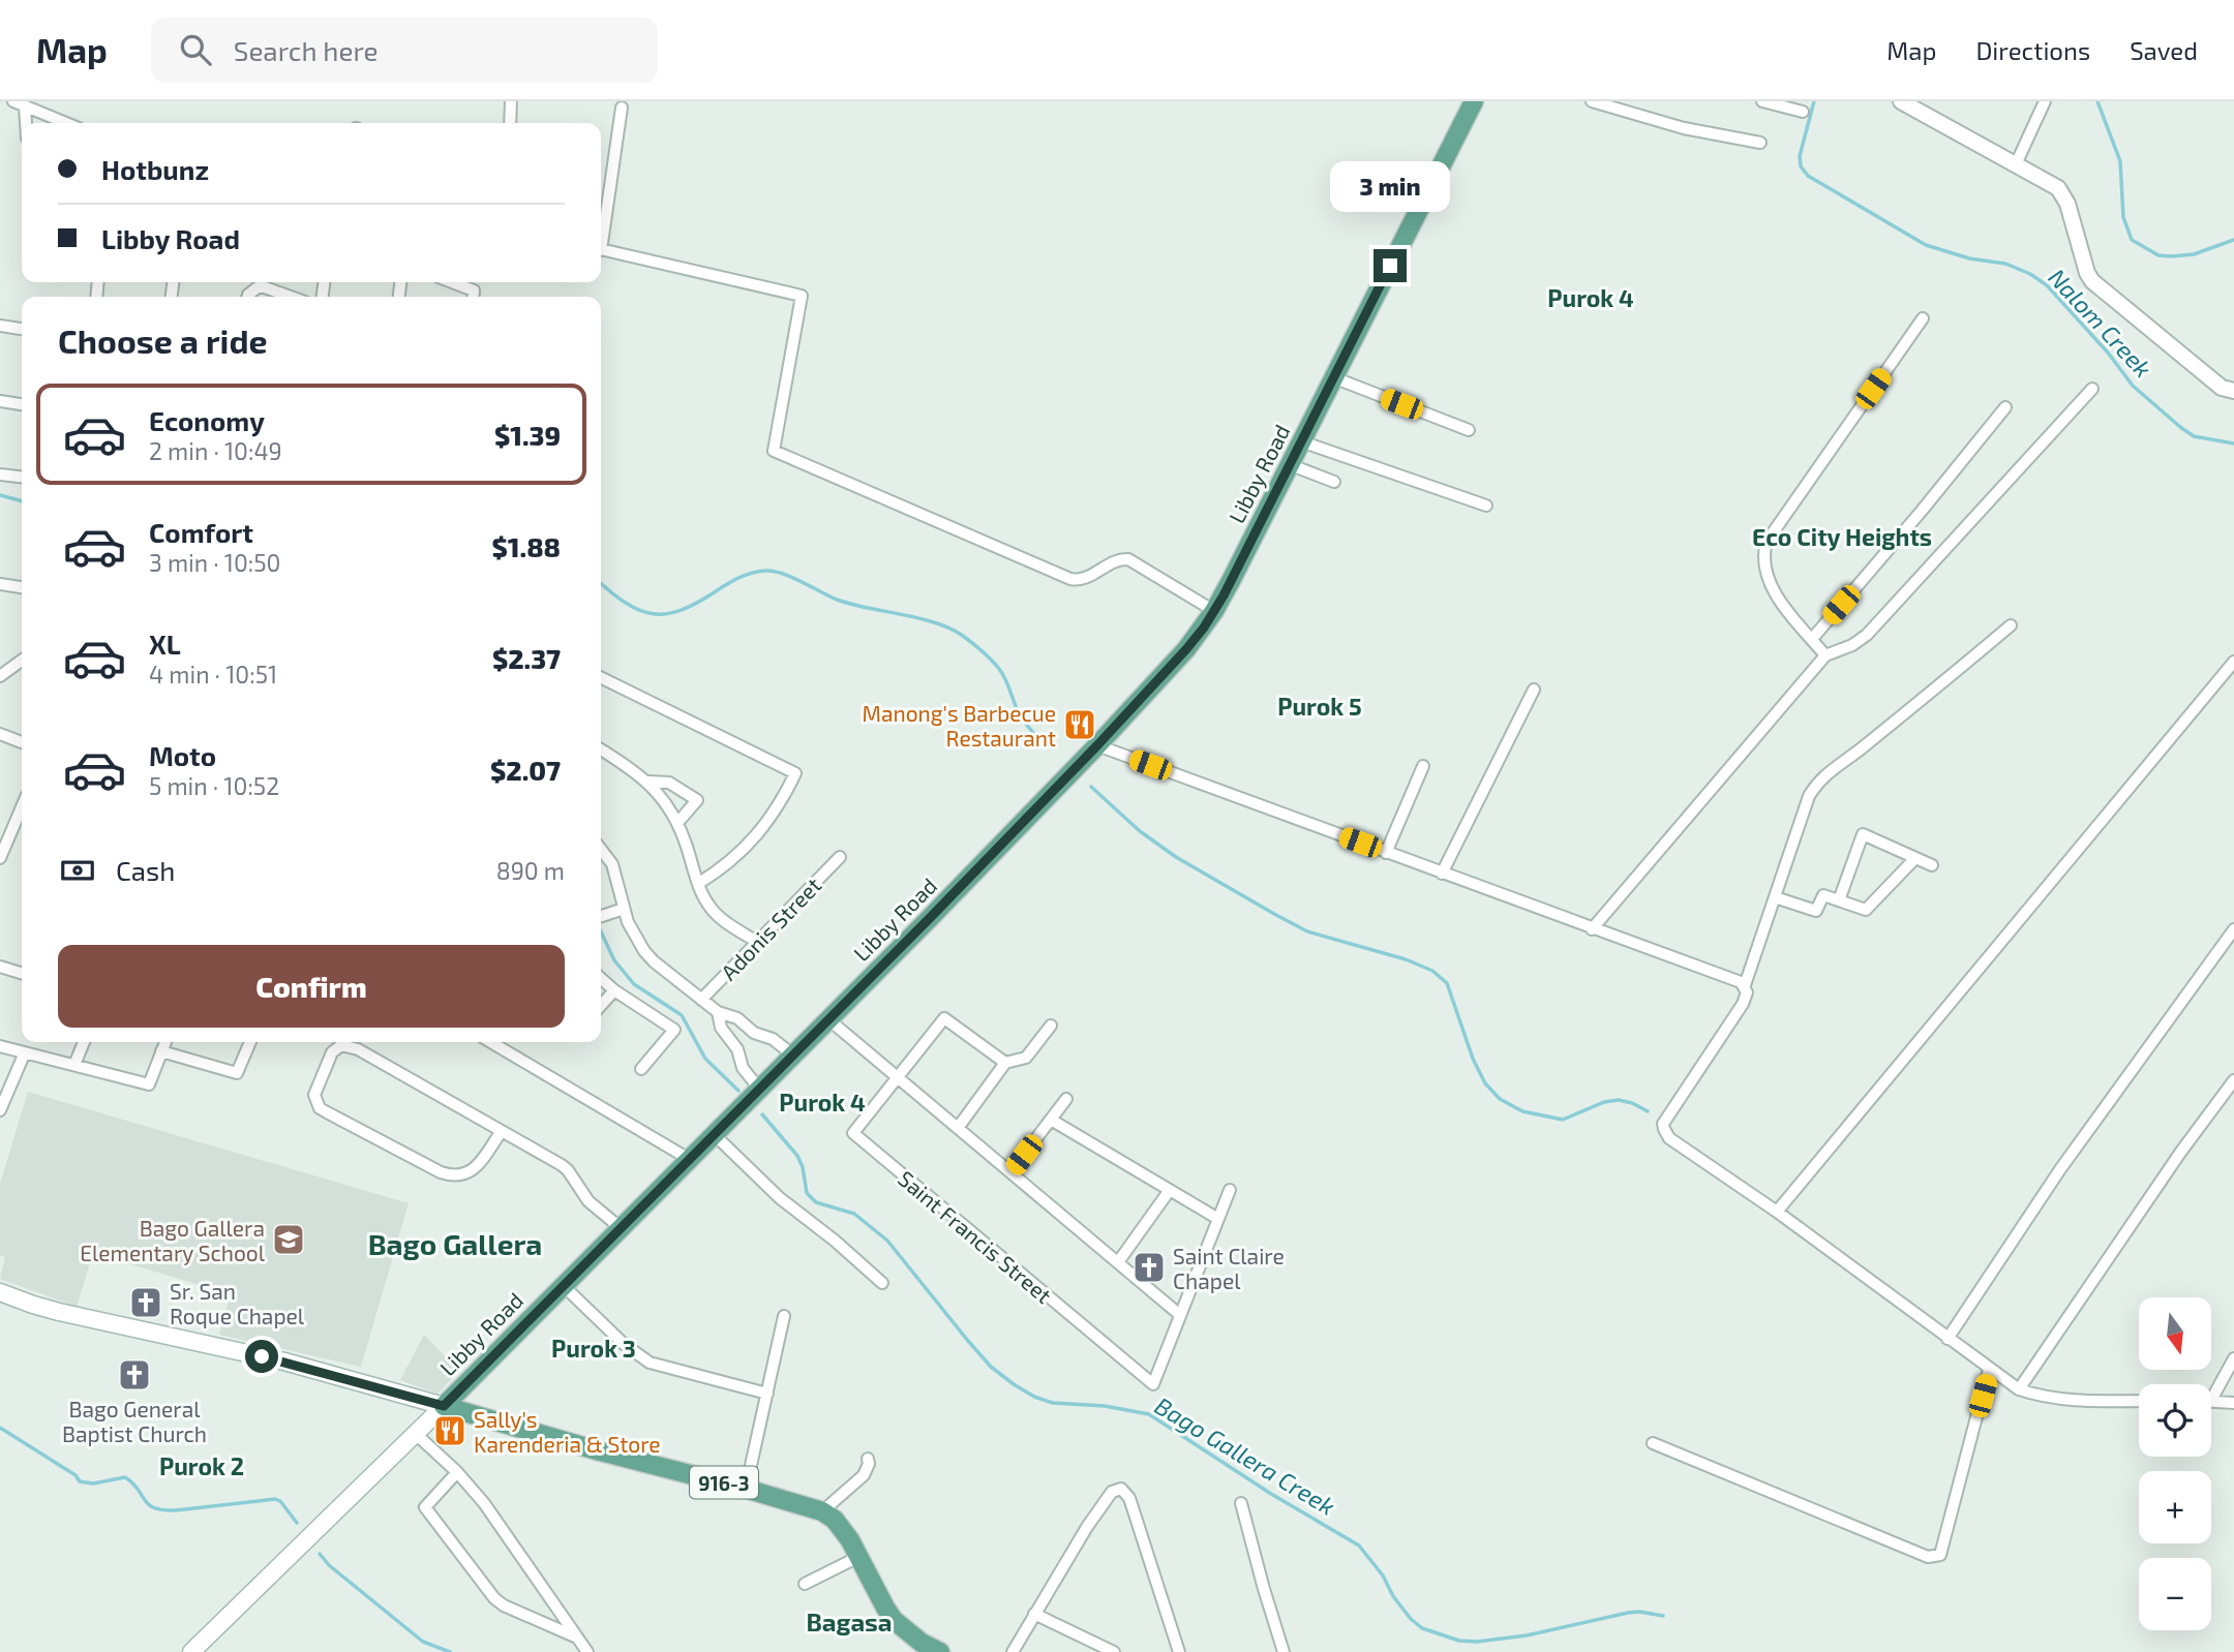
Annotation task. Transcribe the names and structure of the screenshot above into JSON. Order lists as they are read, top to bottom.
{
  "streets": {
    "main road": ["Libby Road", "916-3"],
    "street": ["Adonis Street", "Saint Francis Street"]
  },
  "crossings": [
    ["Libby Road", "916-3"]
  ],
  "districts": [
    "Purok 4",
    "Eco City Heights",
    "Purok 5",
    "Purok 4",
    "Bago Gallera",
    "Purok 3",
    "Purok 2",
    "Bagasa"
  ],
  "water": ["Nalom Creek", "Bago Gallera Creek"],
  "places": {
    "restaurant": ["Manong's Barbecue Restaurant", "Sally's Karenderia & Store"],
    "school or university": ["Bago Gallera Elementary School"],
    "church": ["Saint Claire Chapel", "Sr. San Roque Chapel", "Bago General Baptist Church"]
  },
  "north": "bottom",
  "page": {
    "header": "Map",
    "search": "Search here",
    "nav": ["Map", "Directions", "Saved"],
    "banner": ["Hotbunz", "Libby Road"],
    "bubble": "3 min",
    "heading": "Choose a ride",
    "list": [
      {
        "name": "Economy",
        "note": "2 min · 10:49",
        "value": "$1.39"
      },
      {
        "name": "Comfort",
        "note": "3 min · 10:50",
        "value": "$1.88"
      },
      {
        "name": "XL",
        "note": "4 min · 10:51",
        "value": "$2.37"
      },
      {
        "name": "Moto",
        "note": "5 min · 10:52",
        "value": "$2.07"
      }
    ],
    "pay": ["Cash", "890 m"],
    "buttons": "Confirm",
    "map_buttons": ["+", "−"]
  }
}
